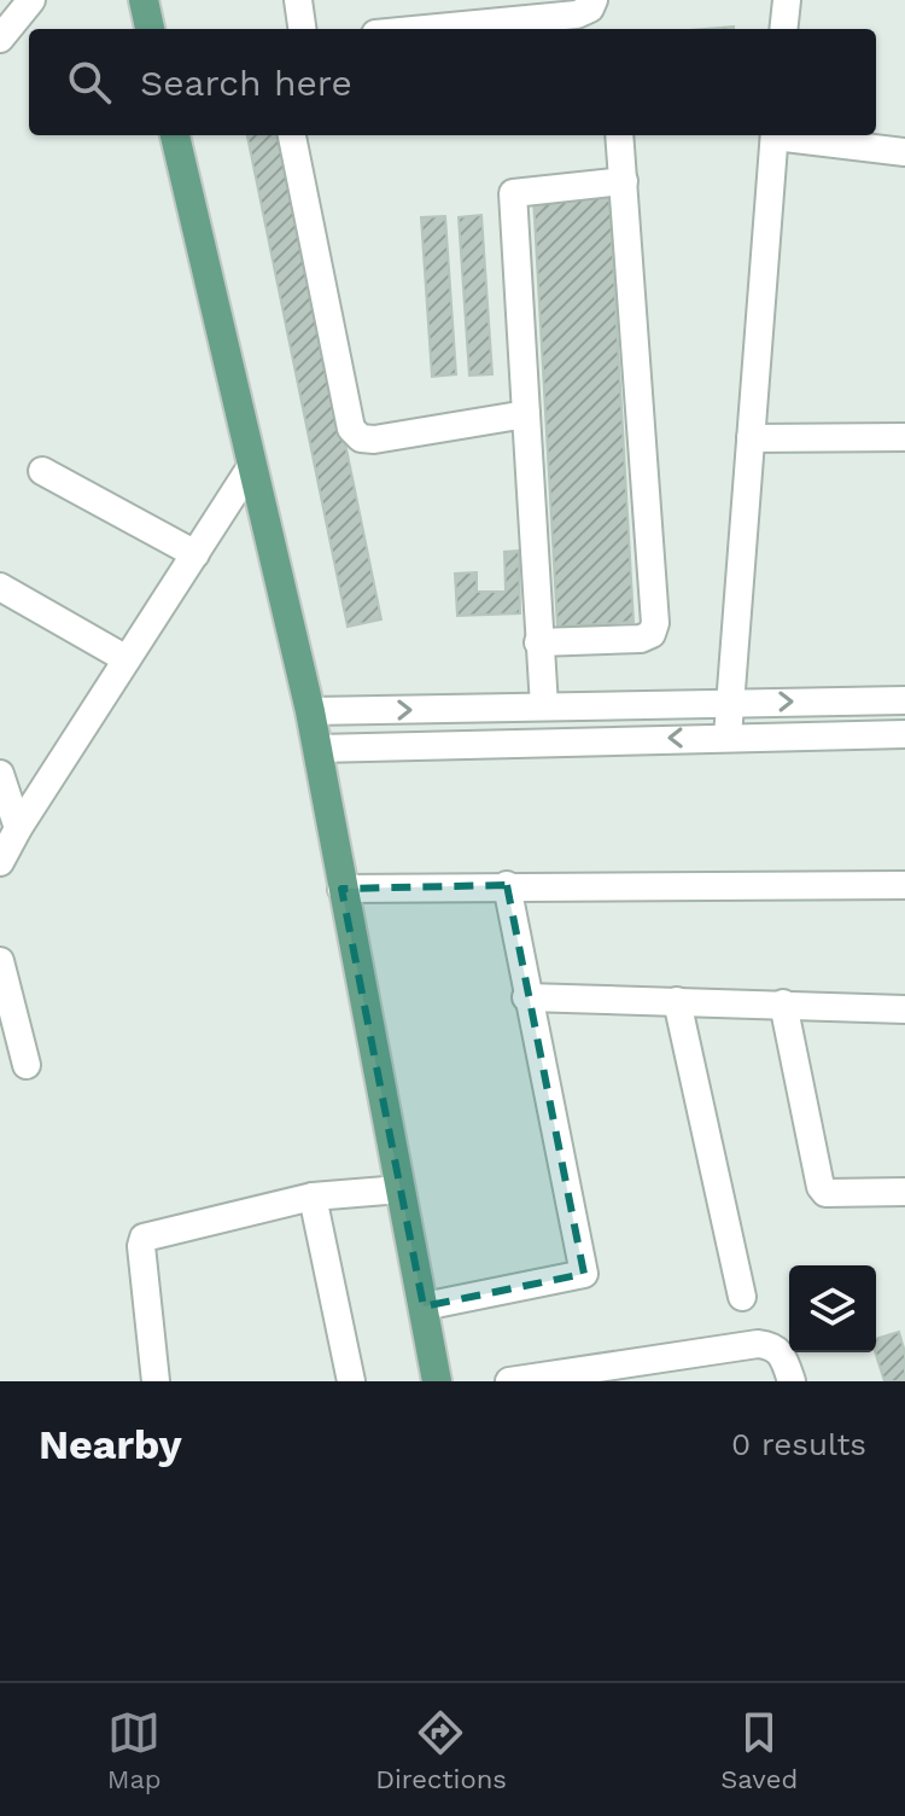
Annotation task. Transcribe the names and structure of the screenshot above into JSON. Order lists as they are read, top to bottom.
{
  "page": {
    "search": "Search here",
    "heading": ["Nearby", "0 results"],
    "nav": ["Map", "Directions", "Saved"]
  }
}
